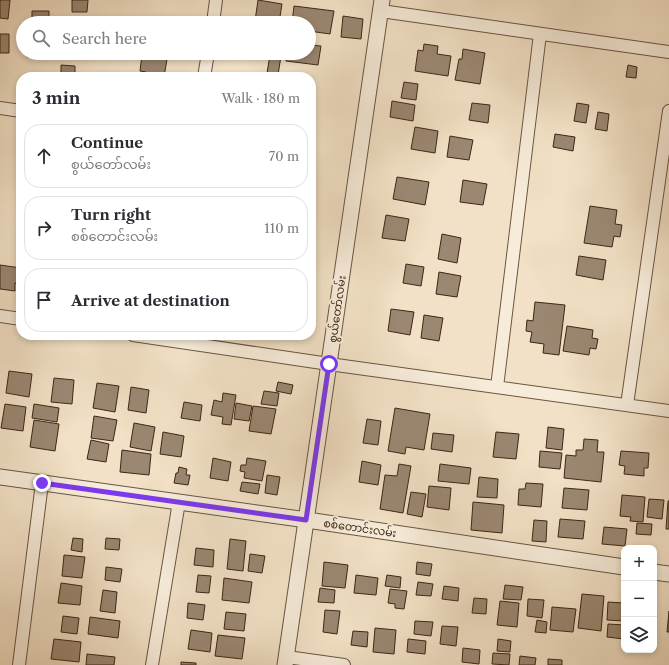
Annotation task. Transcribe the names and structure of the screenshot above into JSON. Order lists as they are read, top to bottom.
{
  "streets": {
    "street": ["စွယ်တော်လမ်း", "စစ်တောင်းလမ်း"]
  },
  "crossings": [
    ["စွယ်တော်လမ်း", "စစ်တောင်းလမ်း"]
  ],
  "page": {
    "search": "Search here",
    "heading": ["3 min", "Walk · 180 m"],
    "list": [
      ["Continue", "စွယ်တော်လမ်း", "70 m"],
      ["Turn right", "စစ်တောင်းလမ်း", "110 m"],
      "Arrive at destination"
    ],
    "map_buttons": ["+", "−"]
  }
}
